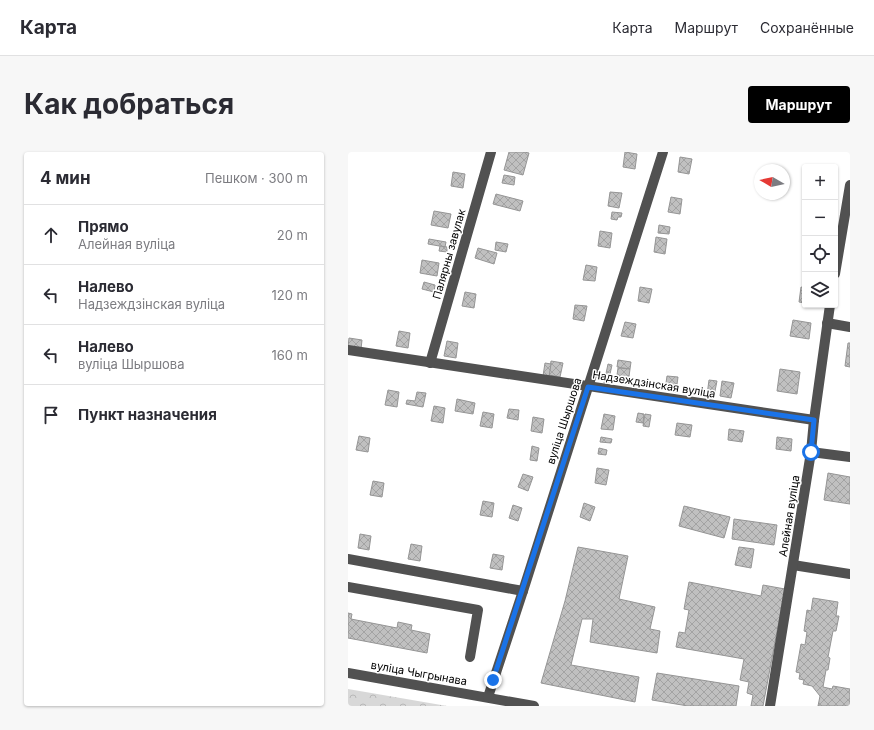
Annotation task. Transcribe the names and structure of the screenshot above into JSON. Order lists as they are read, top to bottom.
{
  "streets": {
    "street": [
      "Палярны завулак",
      "Надзеждзінская вуліца",
      "вуліца Шыршова",
      "Алейная вуліца",
      "вуліца Чыгрынава"
    ]
  },
  "crossings": [
    ["Палярны завулак", "Надзеждзінская вуліца"],
    ["Надзеждзінская вуліца", "вуліца Шыршова"],
    ["Надзеждзінская вуліца", "Алейная вуліца"],
    ["вуліца Шыршова", "вуліца Чыгрынава"]
  ],
  "north": "left",
  "page": {
    "header": "Карта",
    "nav": ["Карта", "Маршрут", "Сохранённые"],
    "buttons": "Маршрут",
    "title": "Как добраться",
    "heading": ["4 мин", "Пешком · 300 m"],
    "map_buttons": ["+", "−"],
    "list": [
      ["Прямо", "Алейная вуліца", "20 m"],
      ["Налево", "Надзеждзінская вуліца", "120 m"],
      ["Налево", "вуліца Шыршова", "160 m"],
      "Пункт назначения"
    ]
  }
}
